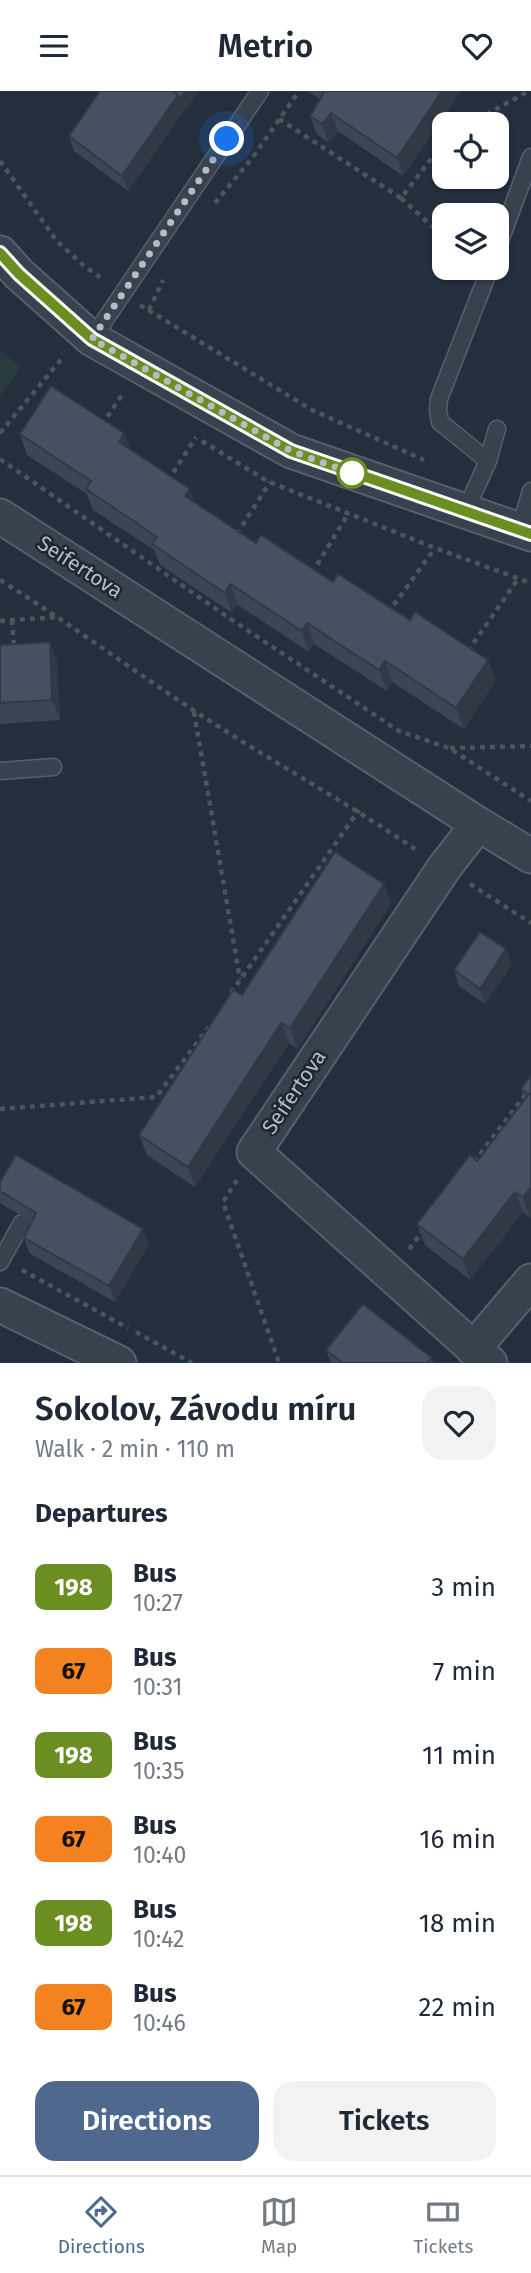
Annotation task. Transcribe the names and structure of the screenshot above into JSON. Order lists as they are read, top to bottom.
{
  "streets": {
    "street": ["Seifertova"]
  },
  "lines": ["bus line 198"],
  "page": {
    "header": "Metrio",
    "heading": [
      ["Sokolov, Závodu míru", "Walk · 2 min · 110 m"],
      "Departures"
    ],
    "list": [
      {
        "mark": "198",
        "name": "Bus",
        "note": "10:27",
        "value": "3 min"
      },
      {
        "mark": "67",
        "name": "Bus",
        "note": "10:31",
        "value": "7 min"
      },
      {
        "mark": "198",
        "name": "Bus",
        "note": "10:35",
        "value": "11 min"
      },
      {
        "mark": "67",
        "name": "Bus",
        "note": "10:40",
        "value": "16 min"
      },
      {
        "mark": "198",
        "name": "Bus",
        "note": "10:42",
        "value": "18 min"
      },
      {
        "mark": "67",
        "name": "Bus",
        "note": "10:46",
        "value": "22 min"
      }
    ],
    "buttons": ["Directions", "Tickets"],
    "tabs": ["Directions", "Map", "Tickets"]
  }
}
